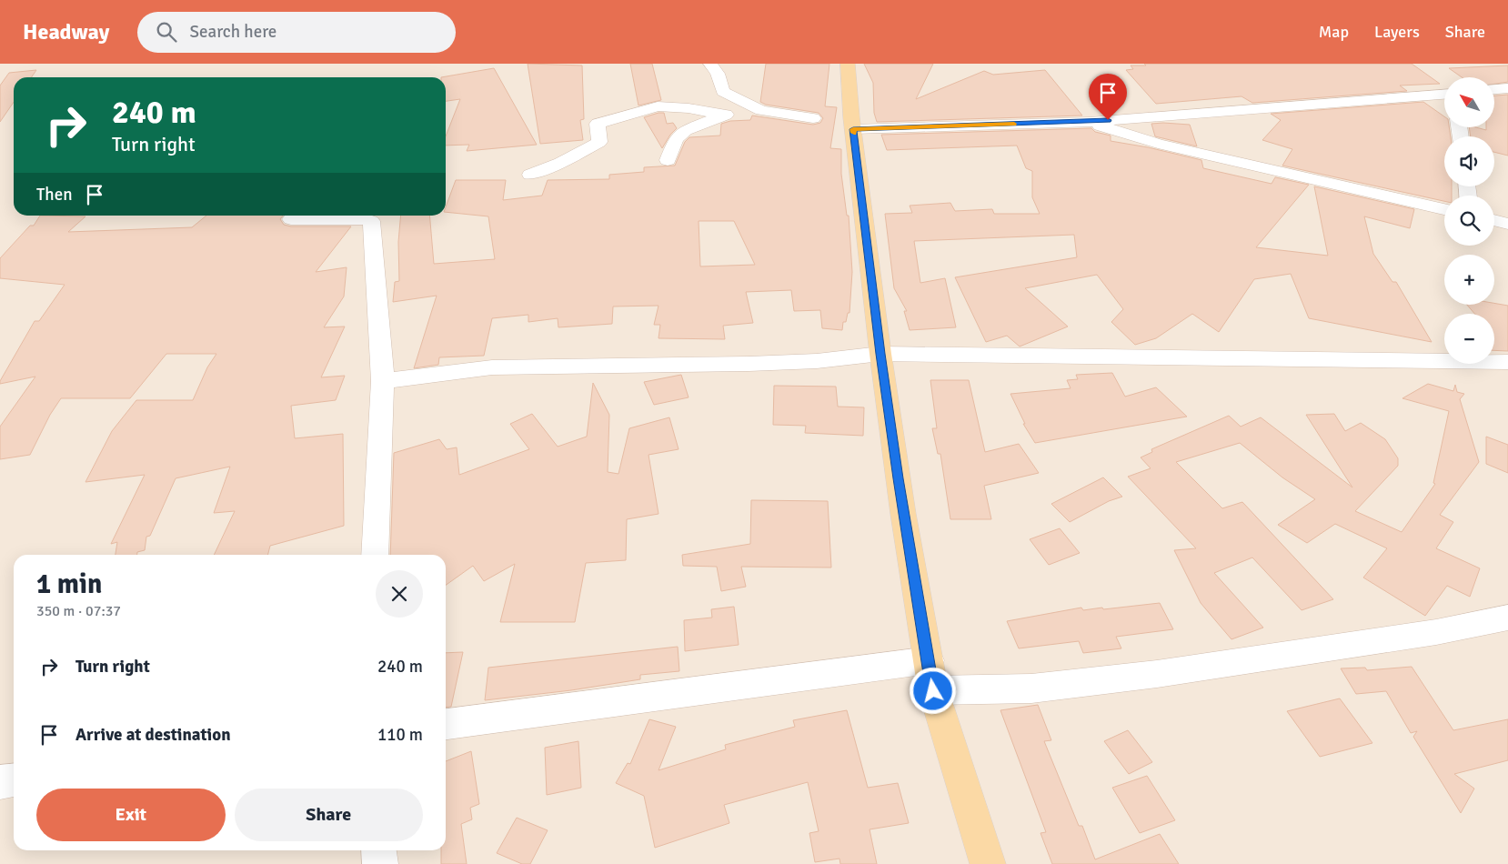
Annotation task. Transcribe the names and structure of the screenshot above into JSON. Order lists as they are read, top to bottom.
{
  "north": "top left",
  "page": {
    "header": "Headway",
    "search": "Search here",
    "nav": ["Map", "Layers", "Share"],
    "map_buttons": ["+", "−"],
    "turn": ["240 m", "Turn right"],
    "then": "Then",
    "heading": ["1 min", "350 m · 07:37"],
    "list": [
      {
        "name": "Turn right",
        "value": "240 m"
      },
      {
        "name": "Arrive at destination",
        "value": "110 m"
      }
    ],
    "buttons": ["Exit", "Share"]
  }
}
